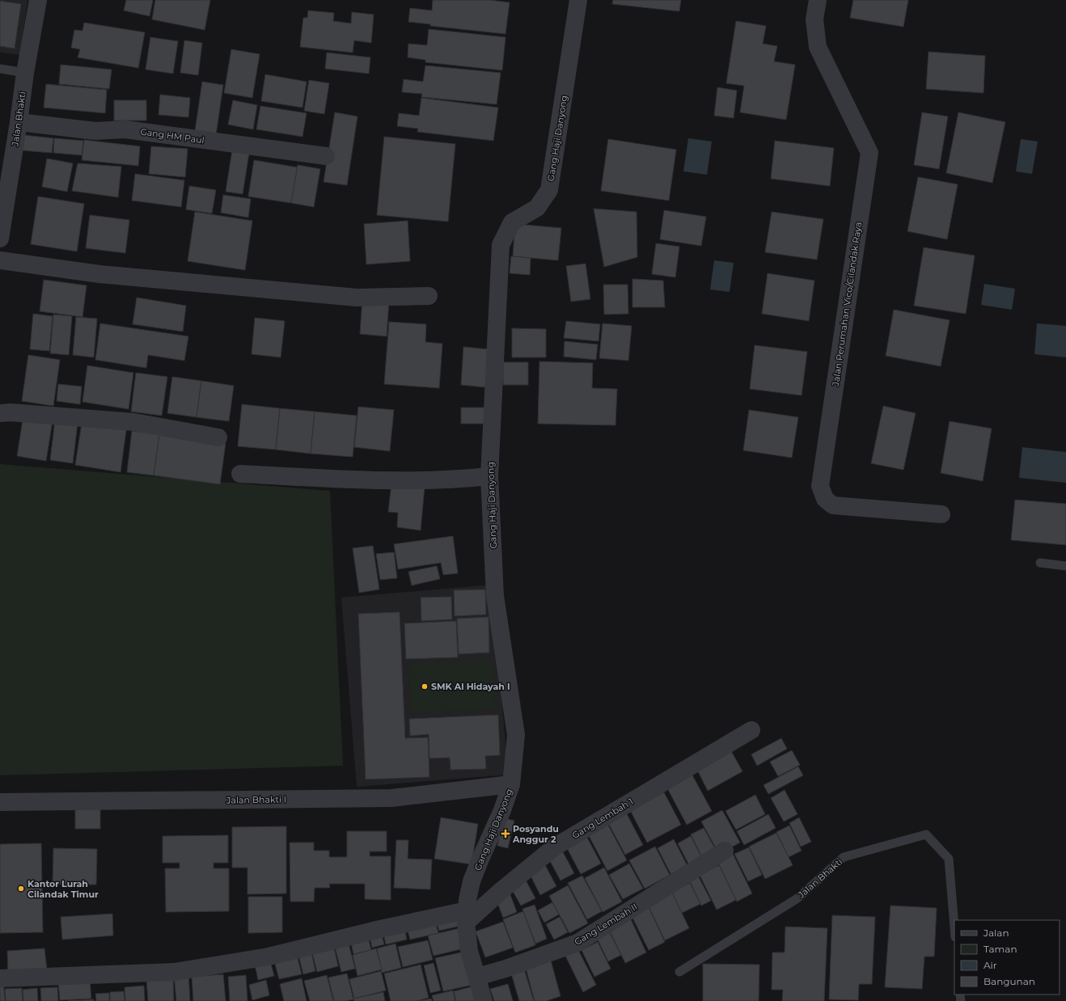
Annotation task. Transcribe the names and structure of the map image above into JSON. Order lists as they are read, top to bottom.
{
  "streets": {
    "street": [
      "Jalan Bhakti",
      "Gang HM Paul",
      "Gang Haji Danyong",
      "Jalan Perumahan Vico/Cilandak Raya",
      "Jalan Bhakti I",
      "Gang Lembah 1",
      "Gang Lembah II"
    ]
  },
  "crossings": [
    ["Jalan Bhakti", "Gang HM Paul"],
    ["Gang Haji Danyong", "Jalan Bhakti I"],
    ["Gang Haji Danyong", "Gang Lembah 1"],
    ["Gang Haji Danyong", "Gang Lembah II"]
  ],
  "places": {
    "other": ["SMK Al Hidayah I", "Kantor Lurah Cilandak Timur"],
    "health": ["Posyandu Anggur 2"]
  },
  "legend": [
    "Jalan",
    "Taman",
    "Air",
    "Bangunan"
  ]
}
